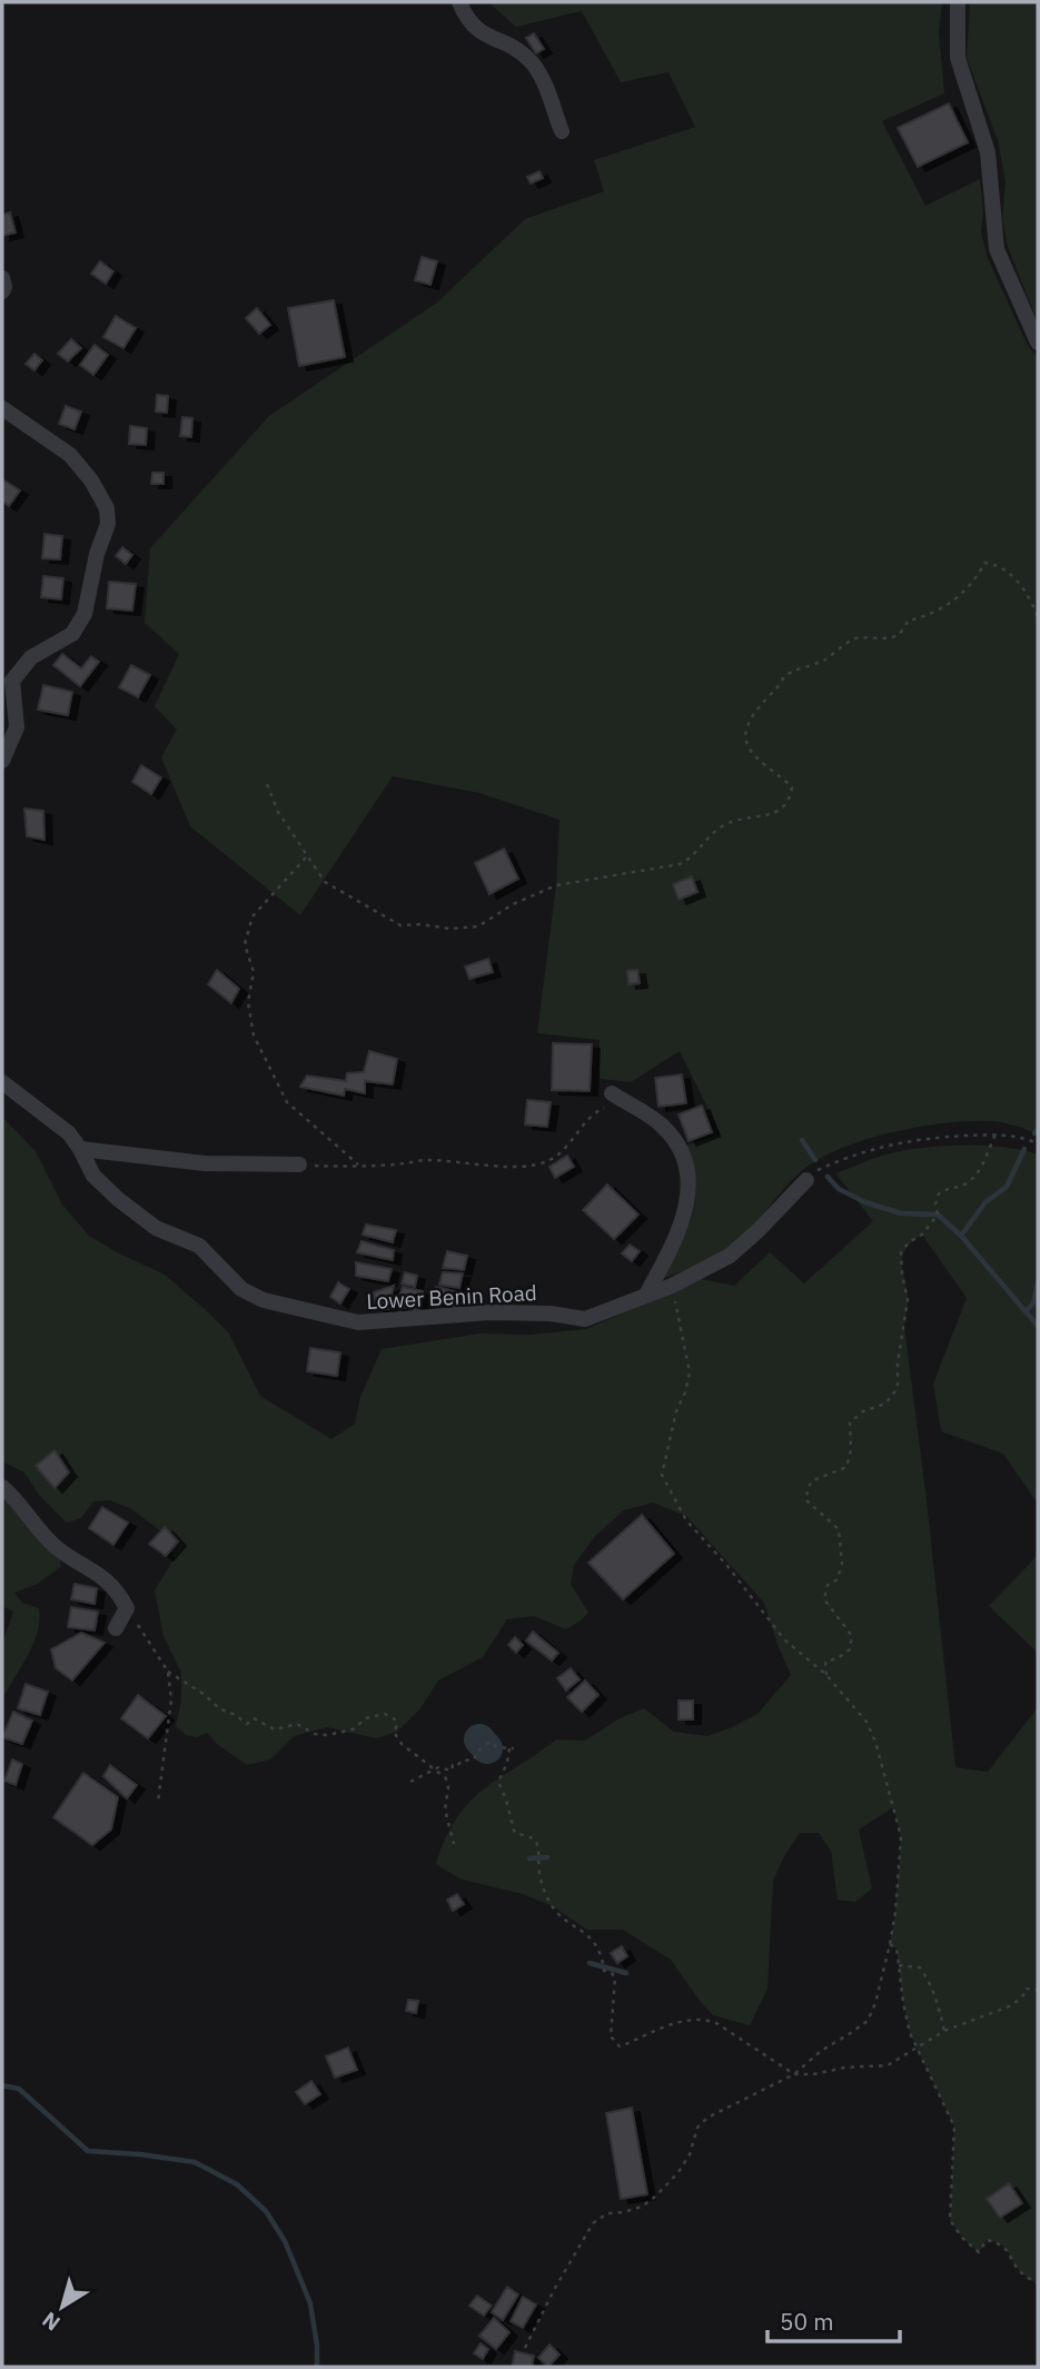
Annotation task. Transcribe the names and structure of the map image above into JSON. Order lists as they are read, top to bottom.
{
  "streets": {
    "street": ["Lower Benin Road"]
  },
  "scale_bar": "50 m",
  "north": "bottom left"
}
